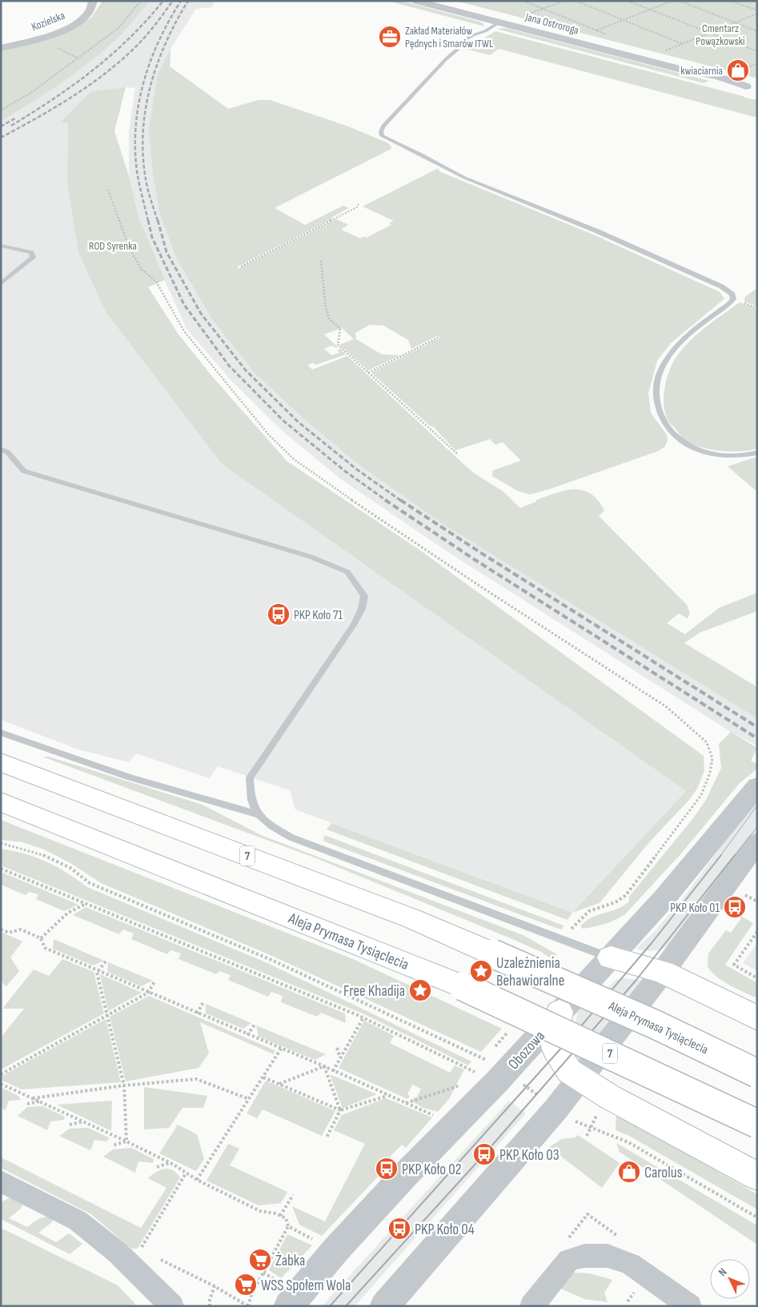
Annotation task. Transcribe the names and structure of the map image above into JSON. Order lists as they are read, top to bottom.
{
  "streets": {
    "main road": ["7", "Aleja Prymasa Tysiąclecia"],
    "street": ["Kozielska", "Jana Ostroroga", "Obozowa"]
  },
  "parks": ["Cmentarz Powązkowski", "ROD Syrenka"],
  "places": {
    "office": ["Zakład Materiałów Pędnych i Smarów ITWL"],
    "shop": ["kwiaciarnia", "Carolus"],
    "bus stop": [
      "PKP Koło 71",
      "PKP Koło 01",
      "PKP Koło 03",
      "PKP Koło 02",
      "PKP Koło 04"
    ],
    "place": ["Uzależnienia Behawioralne", "Free Khadija"],
    "supermarket": ["Żabka", "WSS Społem Wola"]
  },
  "north": "top left"
}
